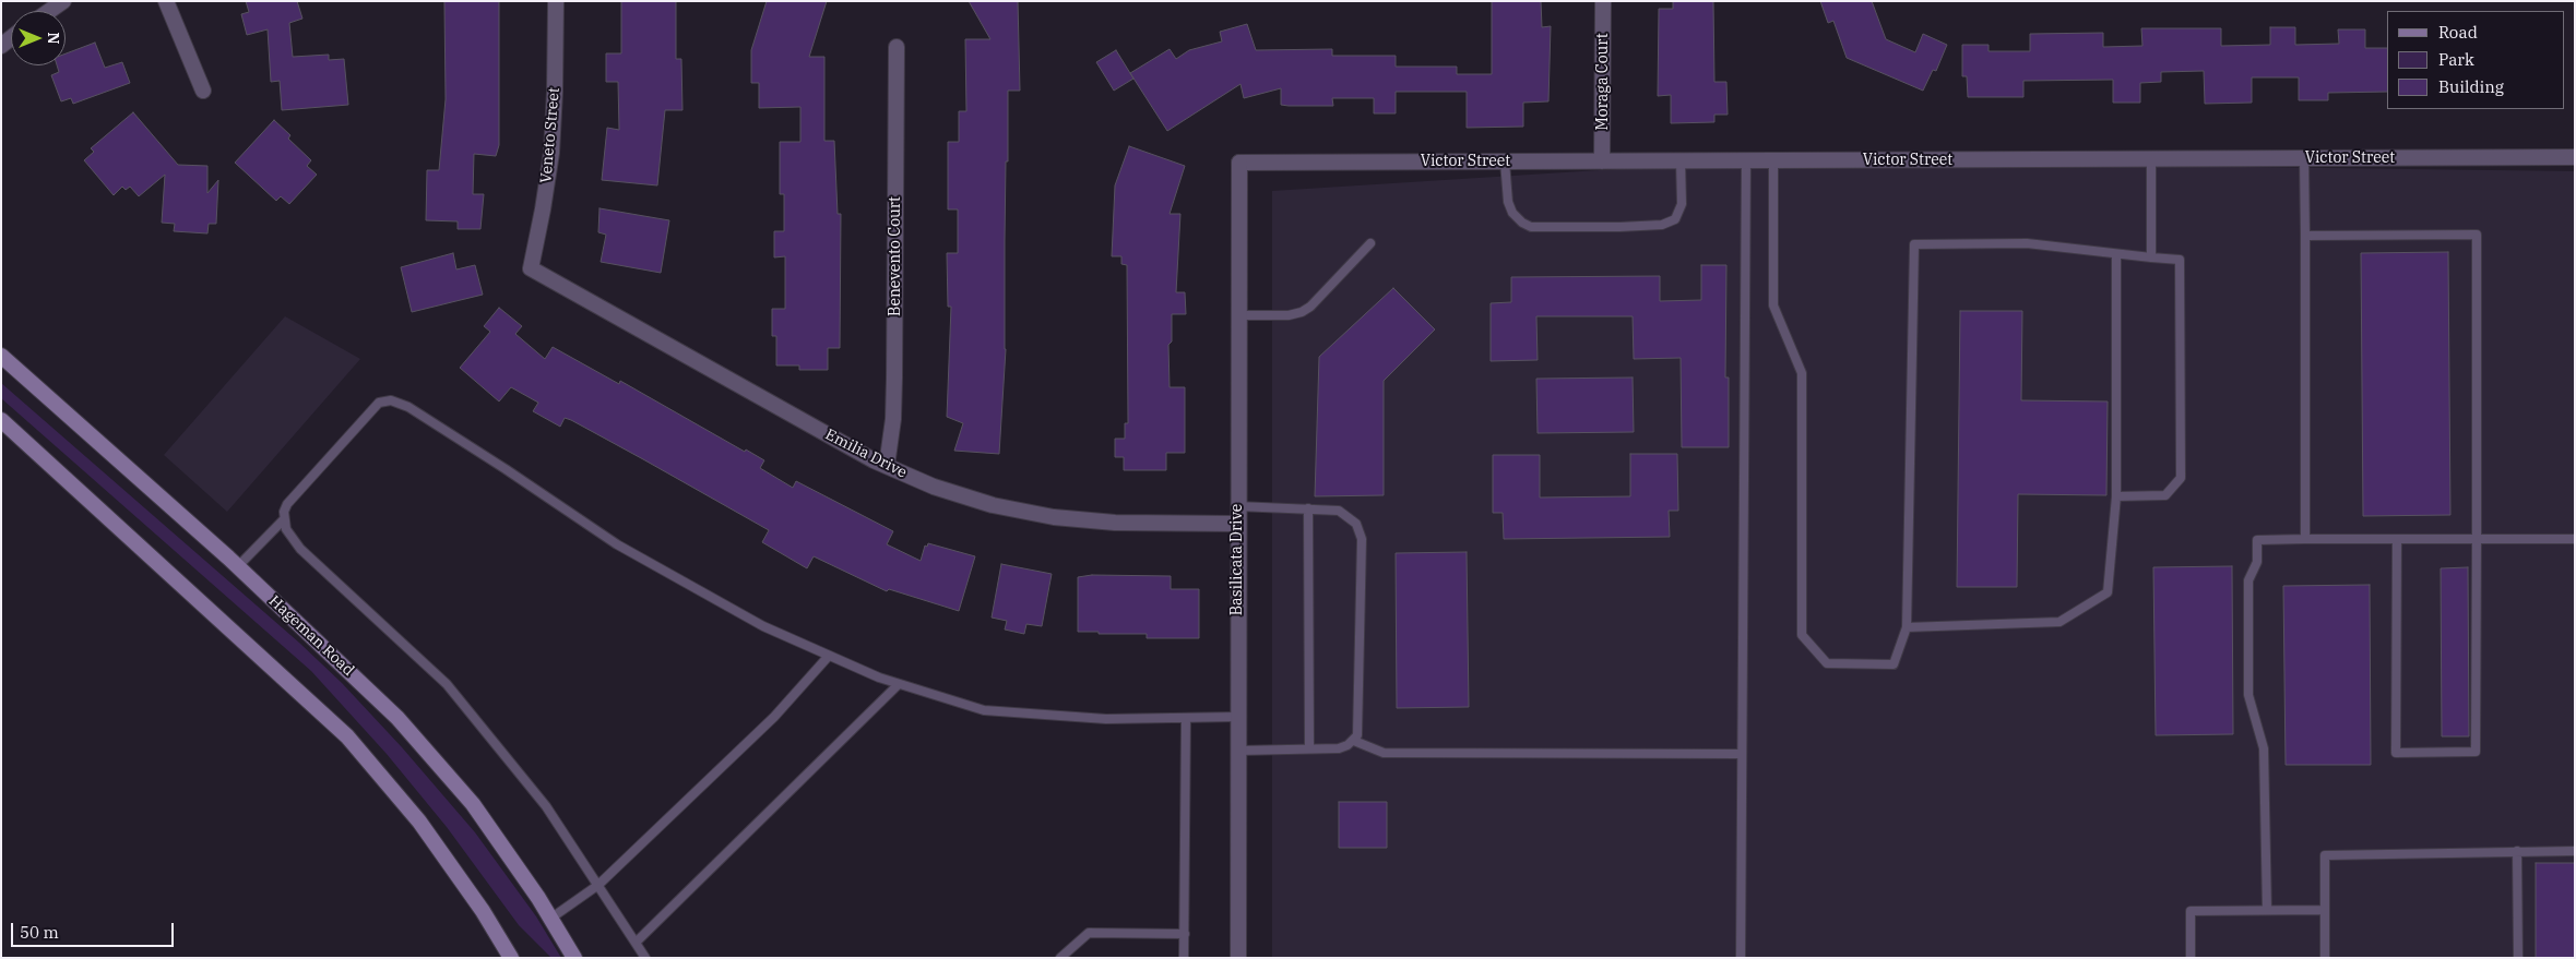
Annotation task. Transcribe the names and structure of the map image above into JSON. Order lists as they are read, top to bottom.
{
  "streets": {
    "main road": ["Hageman Road"],
    "street": [
      "Moraga Court",
      "Veneto Street",
      "Victor Street",
      "Benevento Court",
      "Emilia Drive",
      "Basilicata Drive"
    ]
  },
  "crossings": [
    ["Moraga Court", "Victor Street"],
    ["Veneto Street", "Emilia Drive"],
    ["Victor Street", "Basilicata Drive"],
    ["Benevento Court", "Emilia Drive"],
    ["Emilia Drive", "Basilicata Drive"]
  ],
  "legend": ["Road", "Park", "Building"],
  "scale_bar": "50 m",
  "north": "right"
}
